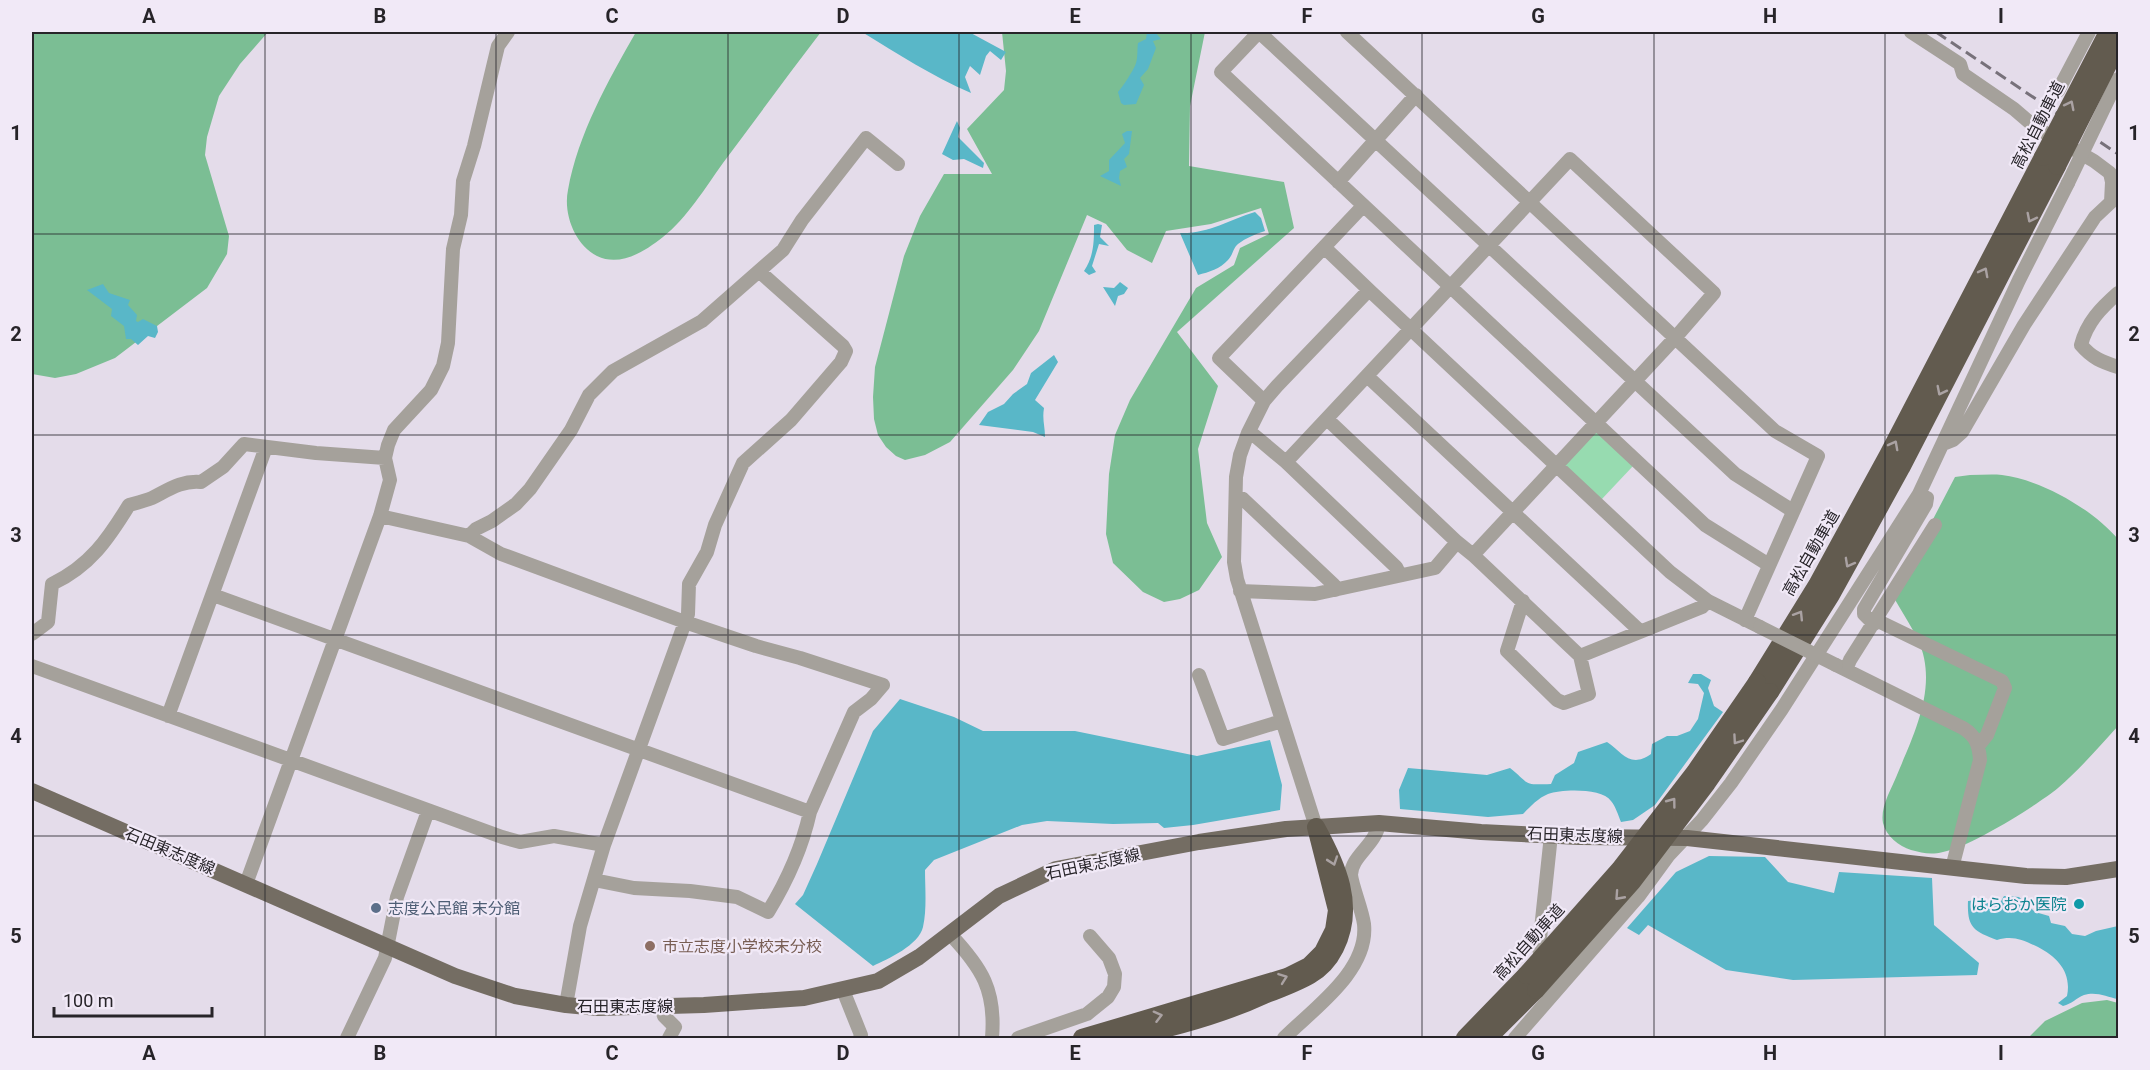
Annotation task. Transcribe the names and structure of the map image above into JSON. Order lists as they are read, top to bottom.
{
  "streets": {
    "highway": ["高松自動車道"],
    "main road": ["石田東志度線"]
  },
  "places": ["はらおか医院", "志度公民館 末分館", "市立志度小学校末分校"],
  "scale_bar": "100 m",
  "grid": {
    "columns": [
      "A",
      "B",
      "C",
      "D",
      "E",
      "F",
      "G",
      "H",
      "I"
    ],
    "rows": [
      "1",
      "2",
      "3",
      "4",
      "5"
    ]
  }
}
